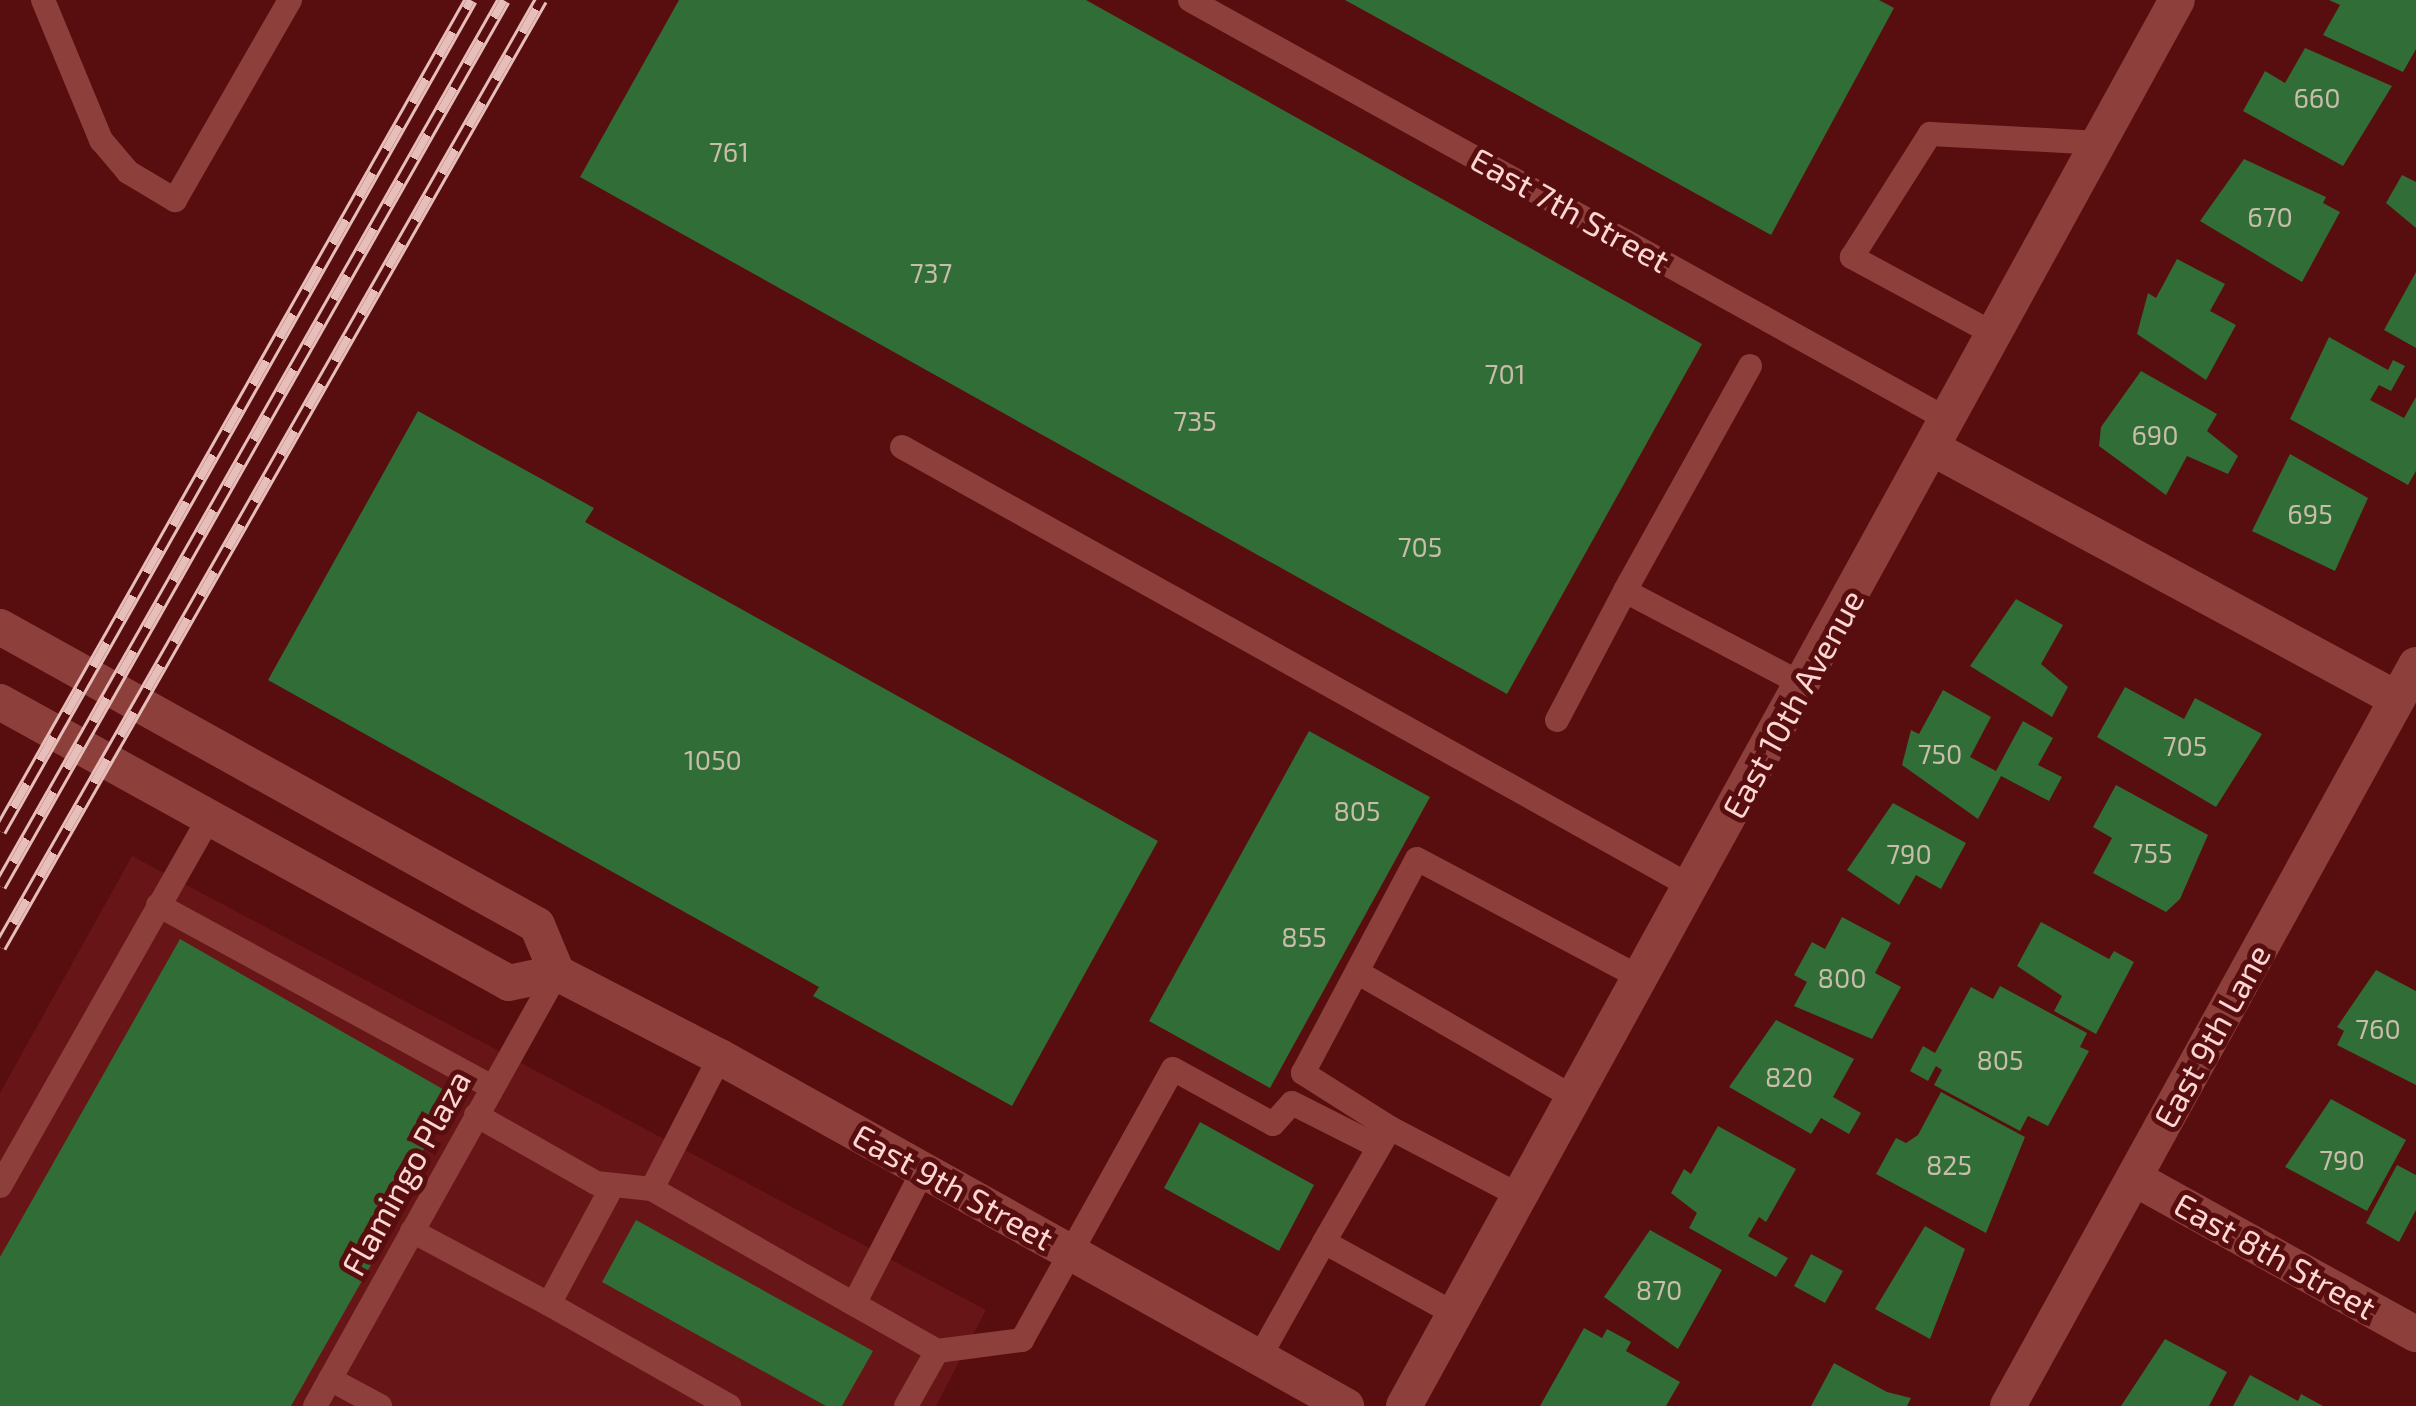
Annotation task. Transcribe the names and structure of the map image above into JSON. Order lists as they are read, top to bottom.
{
  "streets": {
    "street": [
      "East 7th Street",
      "East 10th Avenue",
      "East 9th Lane",
      "East 9th Street",
      "East 8th Street"
    ],
    "lane": ["Flamingo Plaza"]
  },
  "crossings": [
    ["East 7th Street", "East 10th Avenue"],
    ["East 7th Street", "East 9th Lane"],
    ["East 9th Lane", "East 8th Street"],
    ["Flamingo Plaza", "East 9th Street"]
  ],
  "house_numbers": [
    "660",
    "761",
    "670",
    "737",
    "701",
    "735",
    "690",
    "695",
    "705",
    "705",
    "750",
    "1050",
    "805",
    "755",
    "790",
    "855",
    "800",
    "760",
    "805",
    "820",
    "790",
    "825",
    "870"
  ]
}
